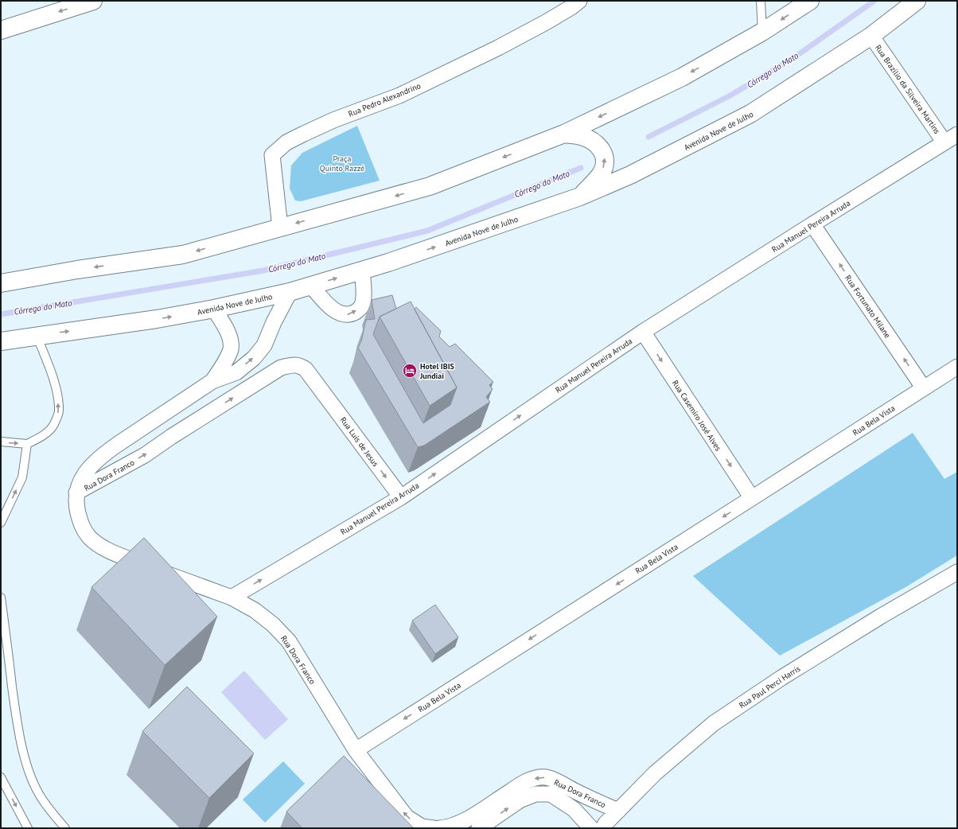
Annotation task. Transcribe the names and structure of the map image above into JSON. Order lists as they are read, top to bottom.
{
  "streets": {
    "main road": ["Avenida Nove de Julho"],
    "street": [
      "Rua Brazilio da Silveira Martins",
      "Rua Pedro Alexandrino",
      "Rua Manuel Pereira Arruda",
      "Rua Fortunato Milane",
      "Rua Casemiro José Alves",
      "Rua Bela Vista",
      "Rua Luís de Jesus",
      "Rua Dora Franco",
      "Rua Paul Perci Harris"
    ]
  },
  "crossings": [
    ["Rua Brazilio da Silveira Martins", "Avenida Nove de Julho"],
    ["Rua Brazilio da Silveira Martins", "Rua Manuel Pereira Arruda"],
    ["Rua Manuel Pereira Arruda", "Rua Fortunato Milane"],
    ["Rua Manuel Pereira Arruda", "Rua Casemiro José Alves"],
    ["Rua Manuel Pereira Arruda", "Rua Luís de Jesus"],
    ["Rua Manuel Pereira Arruda", "Rua Dora Franco"],
    ["Rua Fortunato Milane", "Rua Bela Vista"],
    ["Rua Casemiro José Alves", "Rua Bela Vista"],
    ["Rua Bela Vista", "Rua Dora Franco"],
    ["Rua Luís de Jesus", "Rua Dora Franco"],
    ["Rua Dora Franco", "Rua Paul Perci Harris"]
  ],
  "one_way": [
    "Rua Manuel Pereira Arruda",
    "Rua Fortunato Milane",
    "Rua Casemiro José Alves",
    "Rua Bela Vista",
    "Rua Luís de Jesus"
  ],
  "water": ["Córrego do Mato"],
  "parks": ["Praça Quinto Razzé"],
  "places": {
    "hotel": ["Hotel IBIS Jundiaí"]
  }
}
